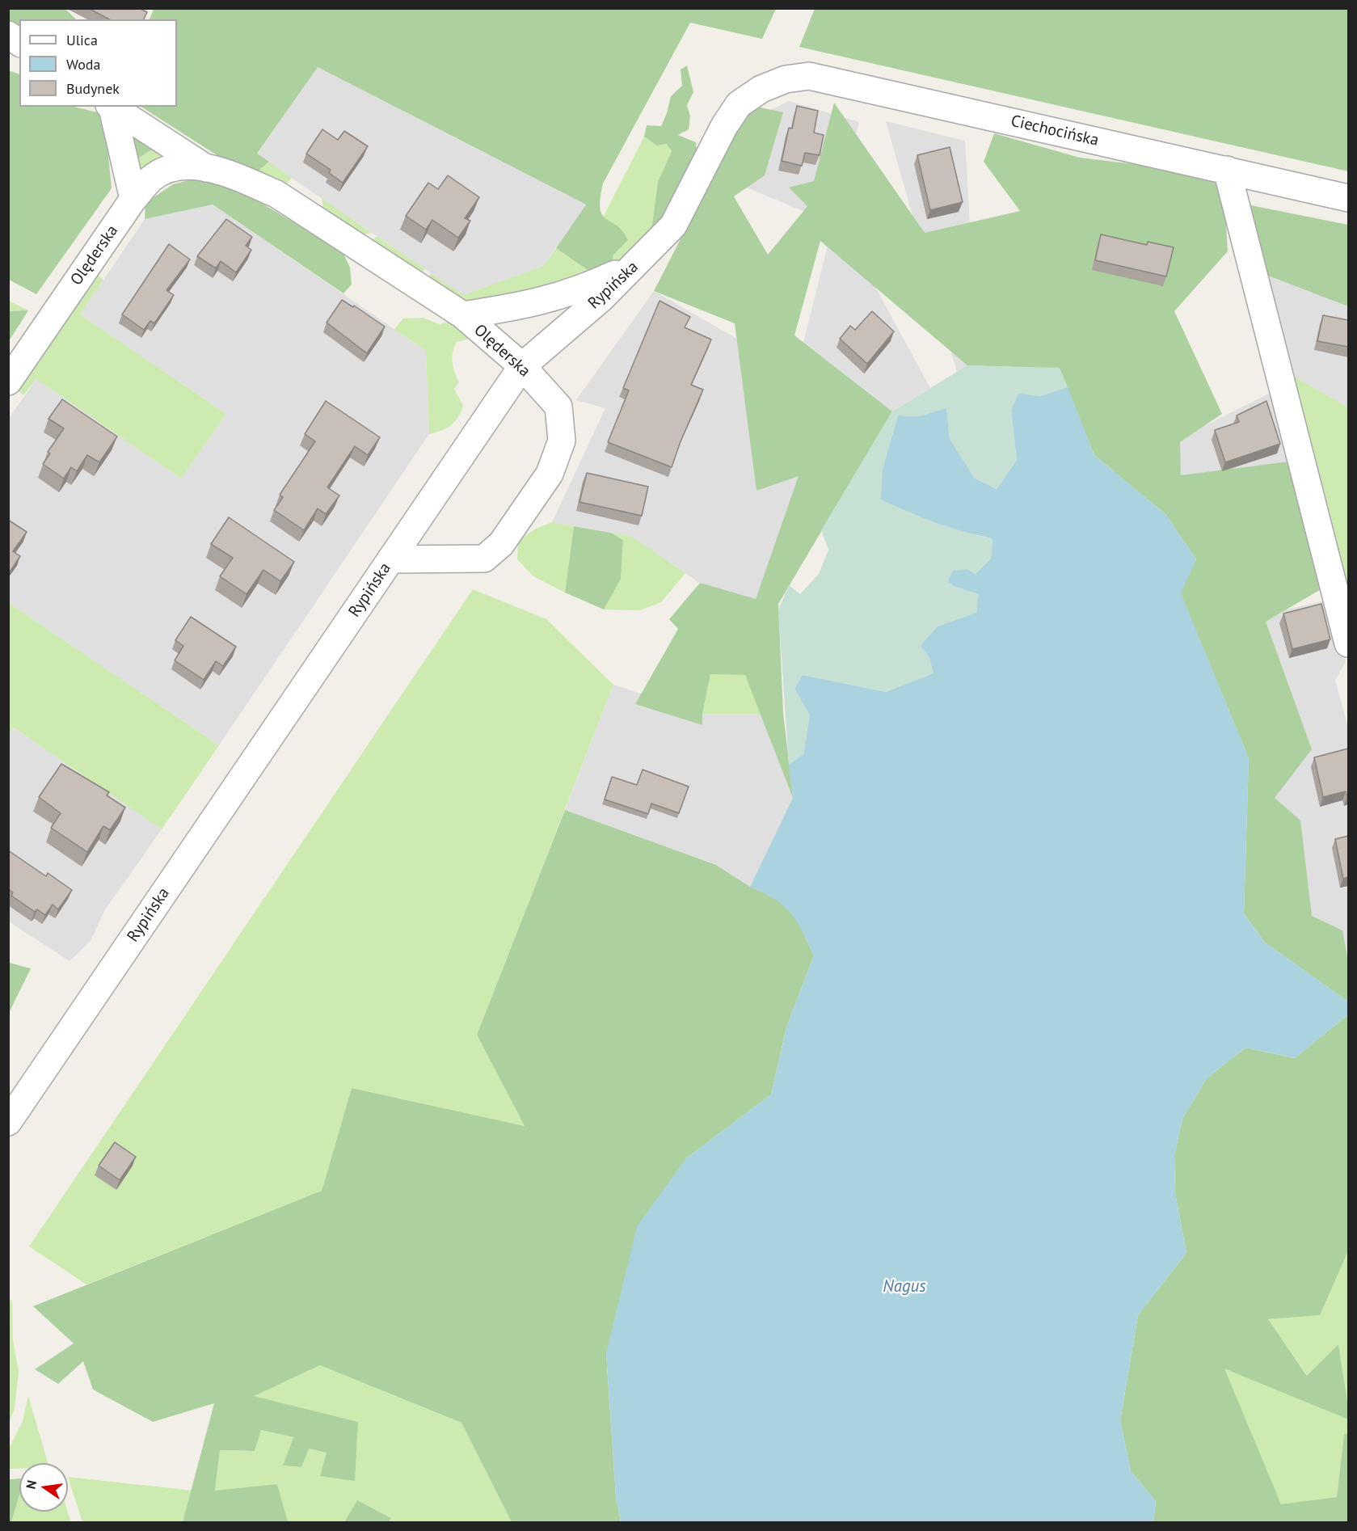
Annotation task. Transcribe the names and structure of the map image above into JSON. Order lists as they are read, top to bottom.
{
  "streets": {
    "street": ["Ciechocińska", "Olęderska", "Rypińska"]
  },
  "crossings": [
    ["Ciechocińska", "Rypińska"],
    ["Olęderska", "Rypińska"]
  ],
  "water": ["Nagus"],
  "legend": ["Ulica", "Woda", "Budynek"],
  "north": "left"
}
